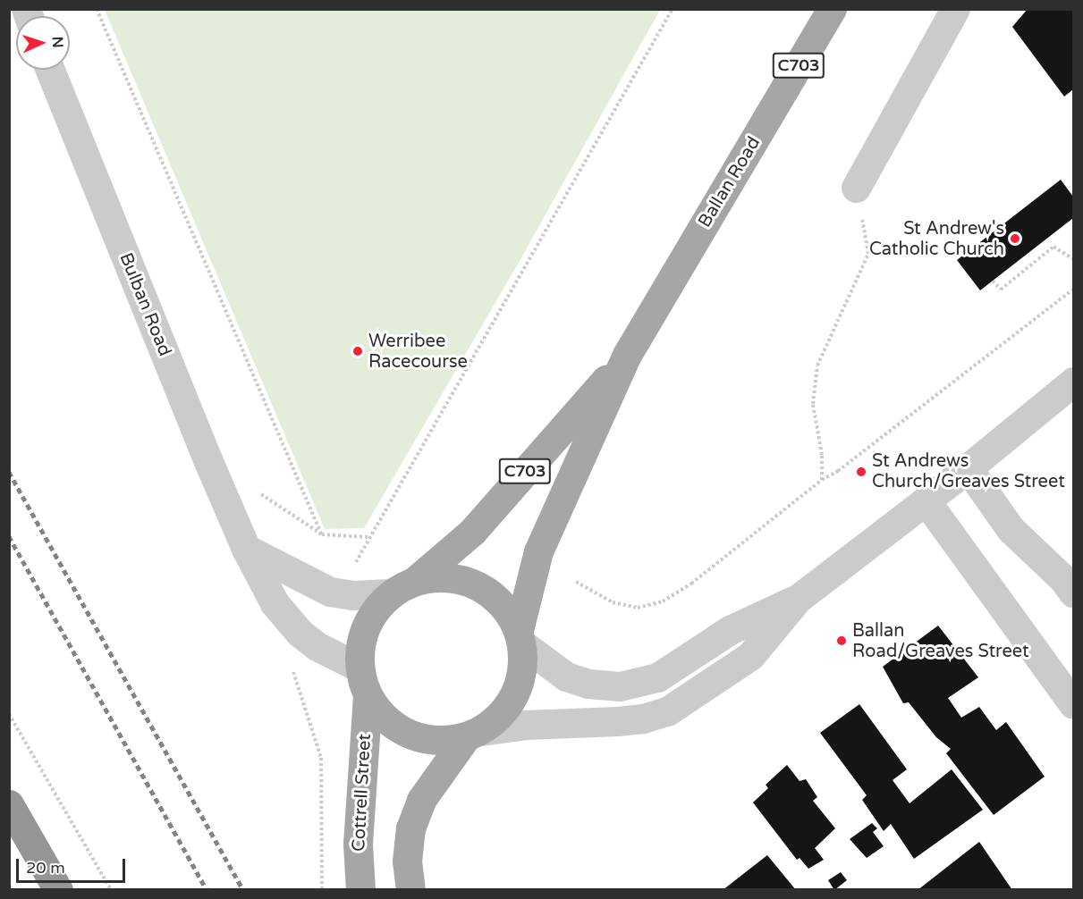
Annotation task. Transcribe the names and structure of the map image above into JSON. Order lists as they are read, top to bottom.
{
  "streets": {
    "main road": ["C703", "Ballan Road", "Cottrell Street"],
    "street": ["Bulban Road"]
  },
  "crossings": [
    ["C703", "Ballan Road"],
    ["C703", "Bulban Road"],
    ["C703", "Cottrell Street"],
    ["Ballan Road", "Bulban Road"],
    ["Ballan Road", "Cottrell Street"],
    ["Bulban Road", "Cottrell Street"]
  ],
  "places": [
    "St Andrew's Catholic Church",
    "Werribee Racecourse",
    "St Andrews Church/Greaves Street",
    "Ballan Road/Greaves Street"
  ],
  "scale_bar": "20 m",
  "north": "right"
}
